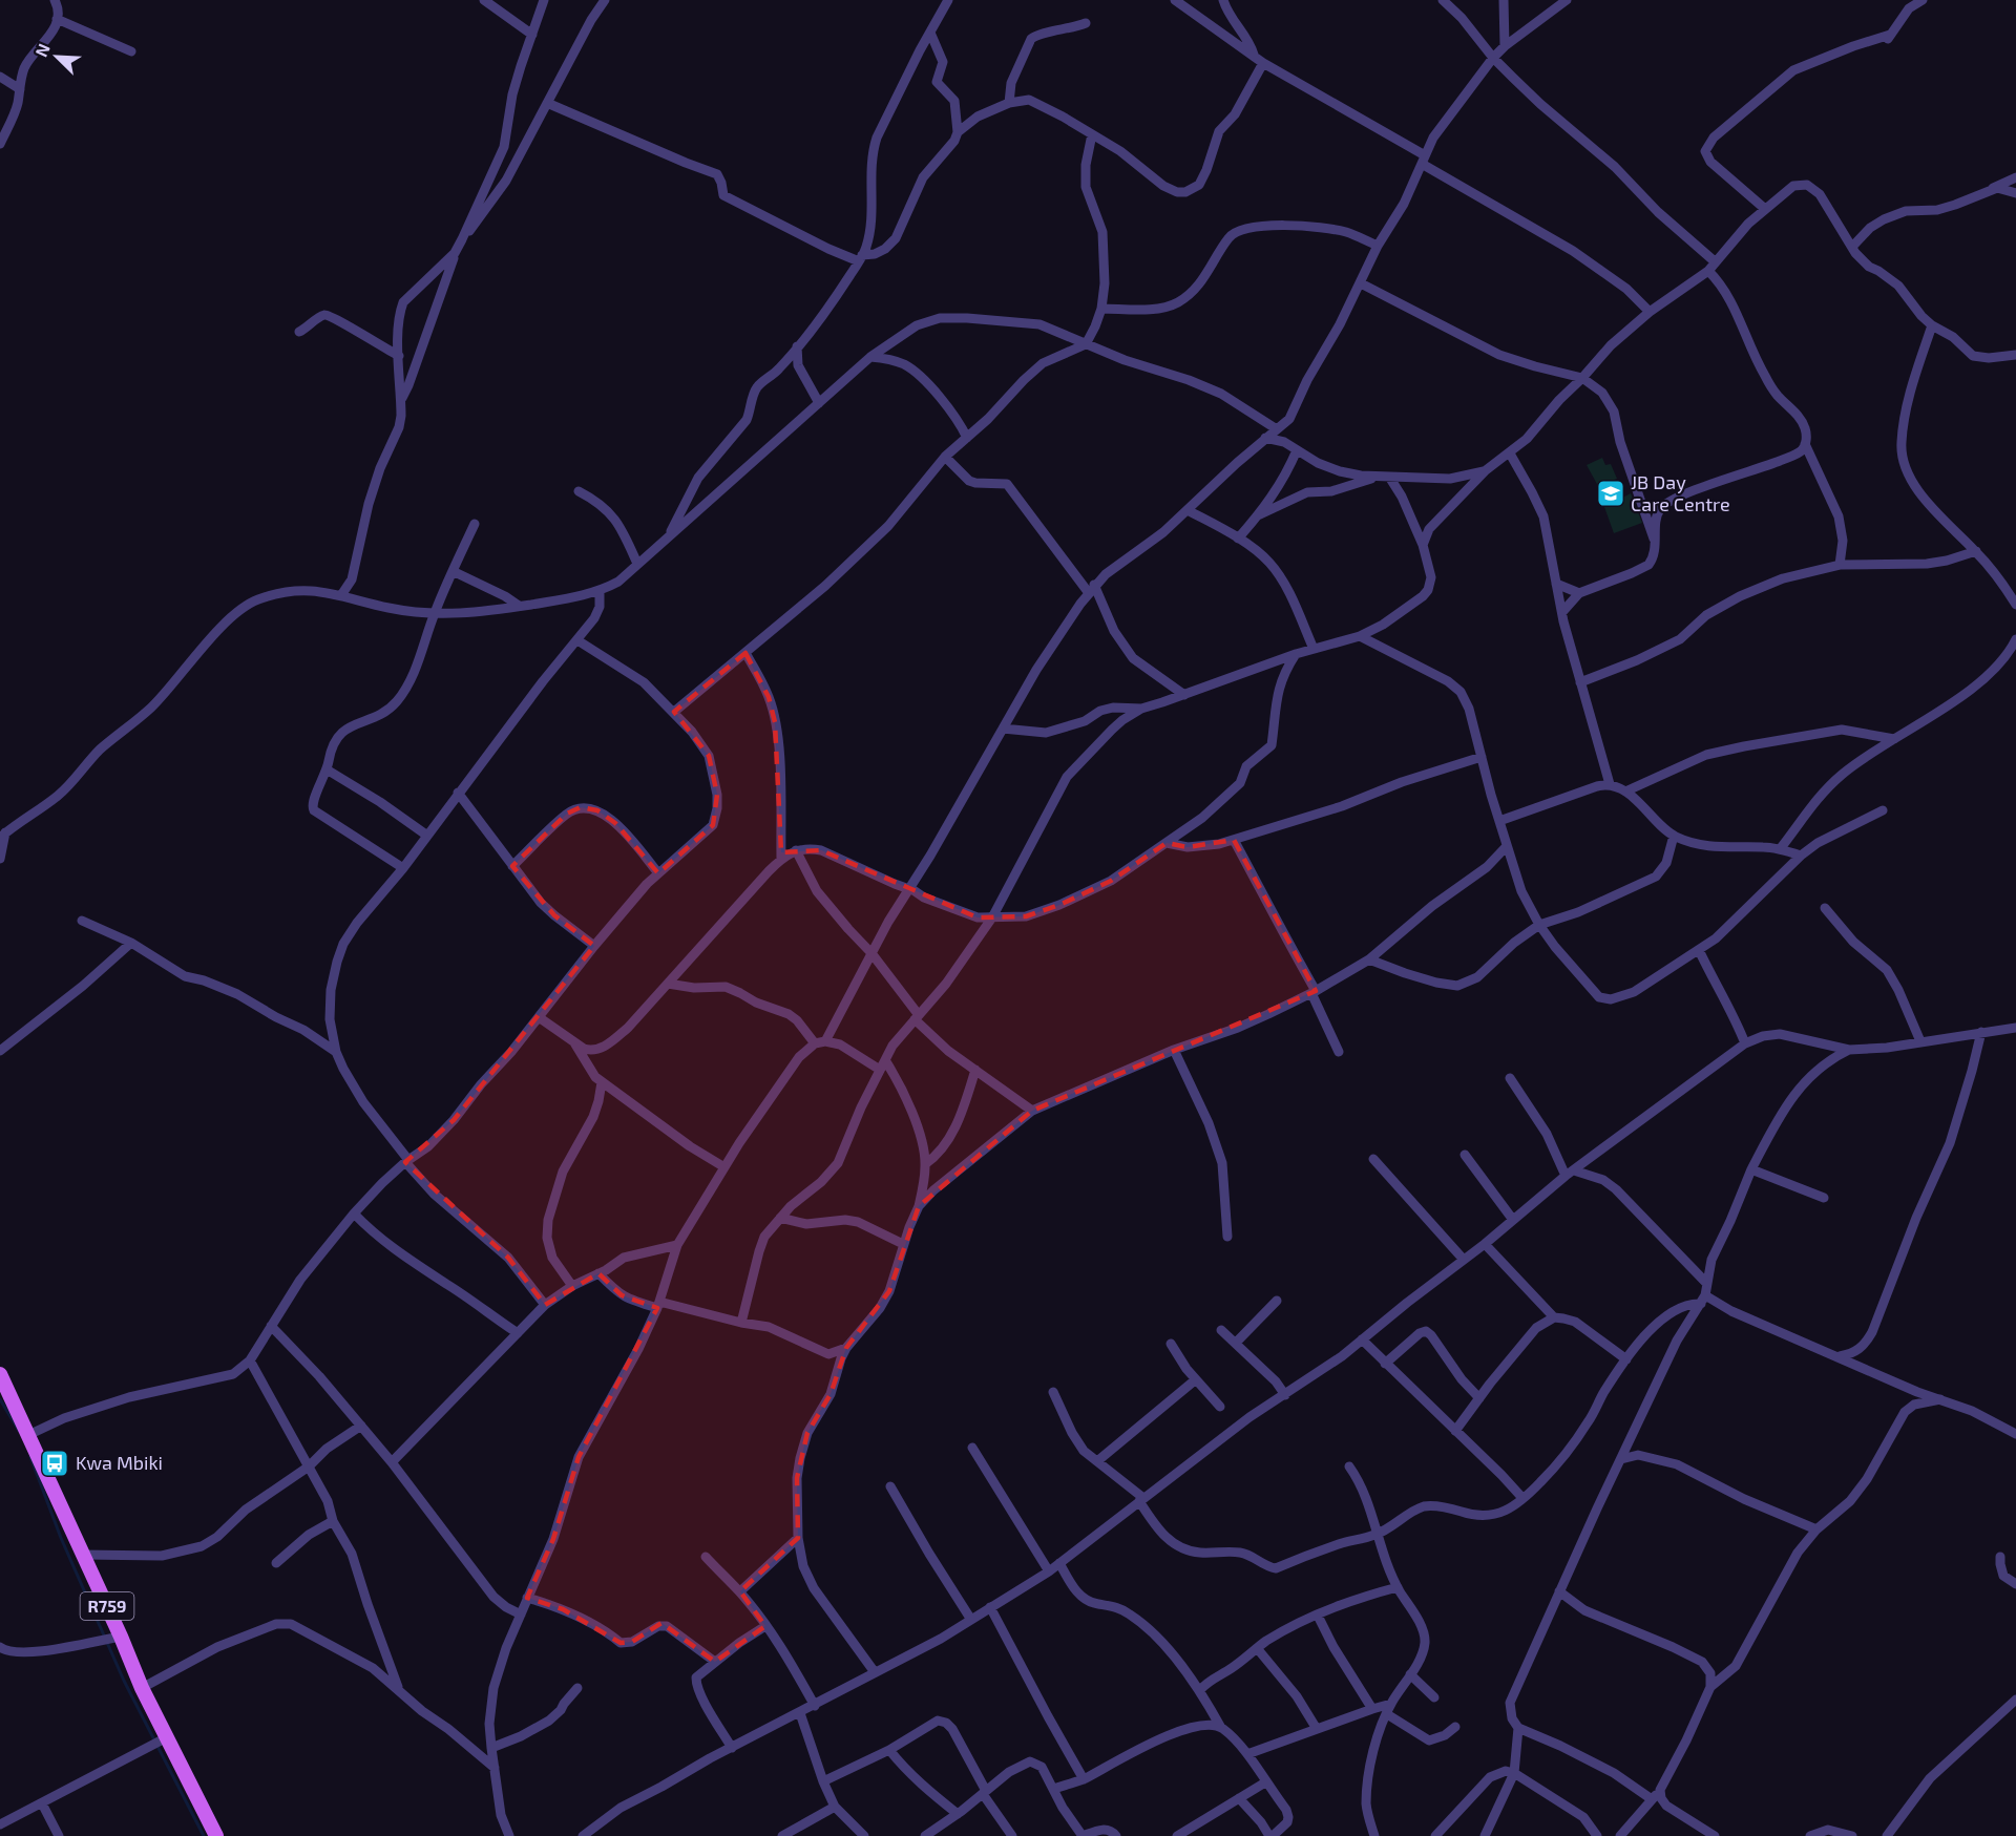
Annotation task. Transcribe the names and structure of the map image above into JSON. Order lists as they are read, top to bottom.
{
  "streets": {
    "main road": ["R759"]
  },
  "places": {
    "school or university": ["JB Day Care Centre"],
    "bus stop": ["Kwa Mbiki"]
  },
  "north": "top left"
}
